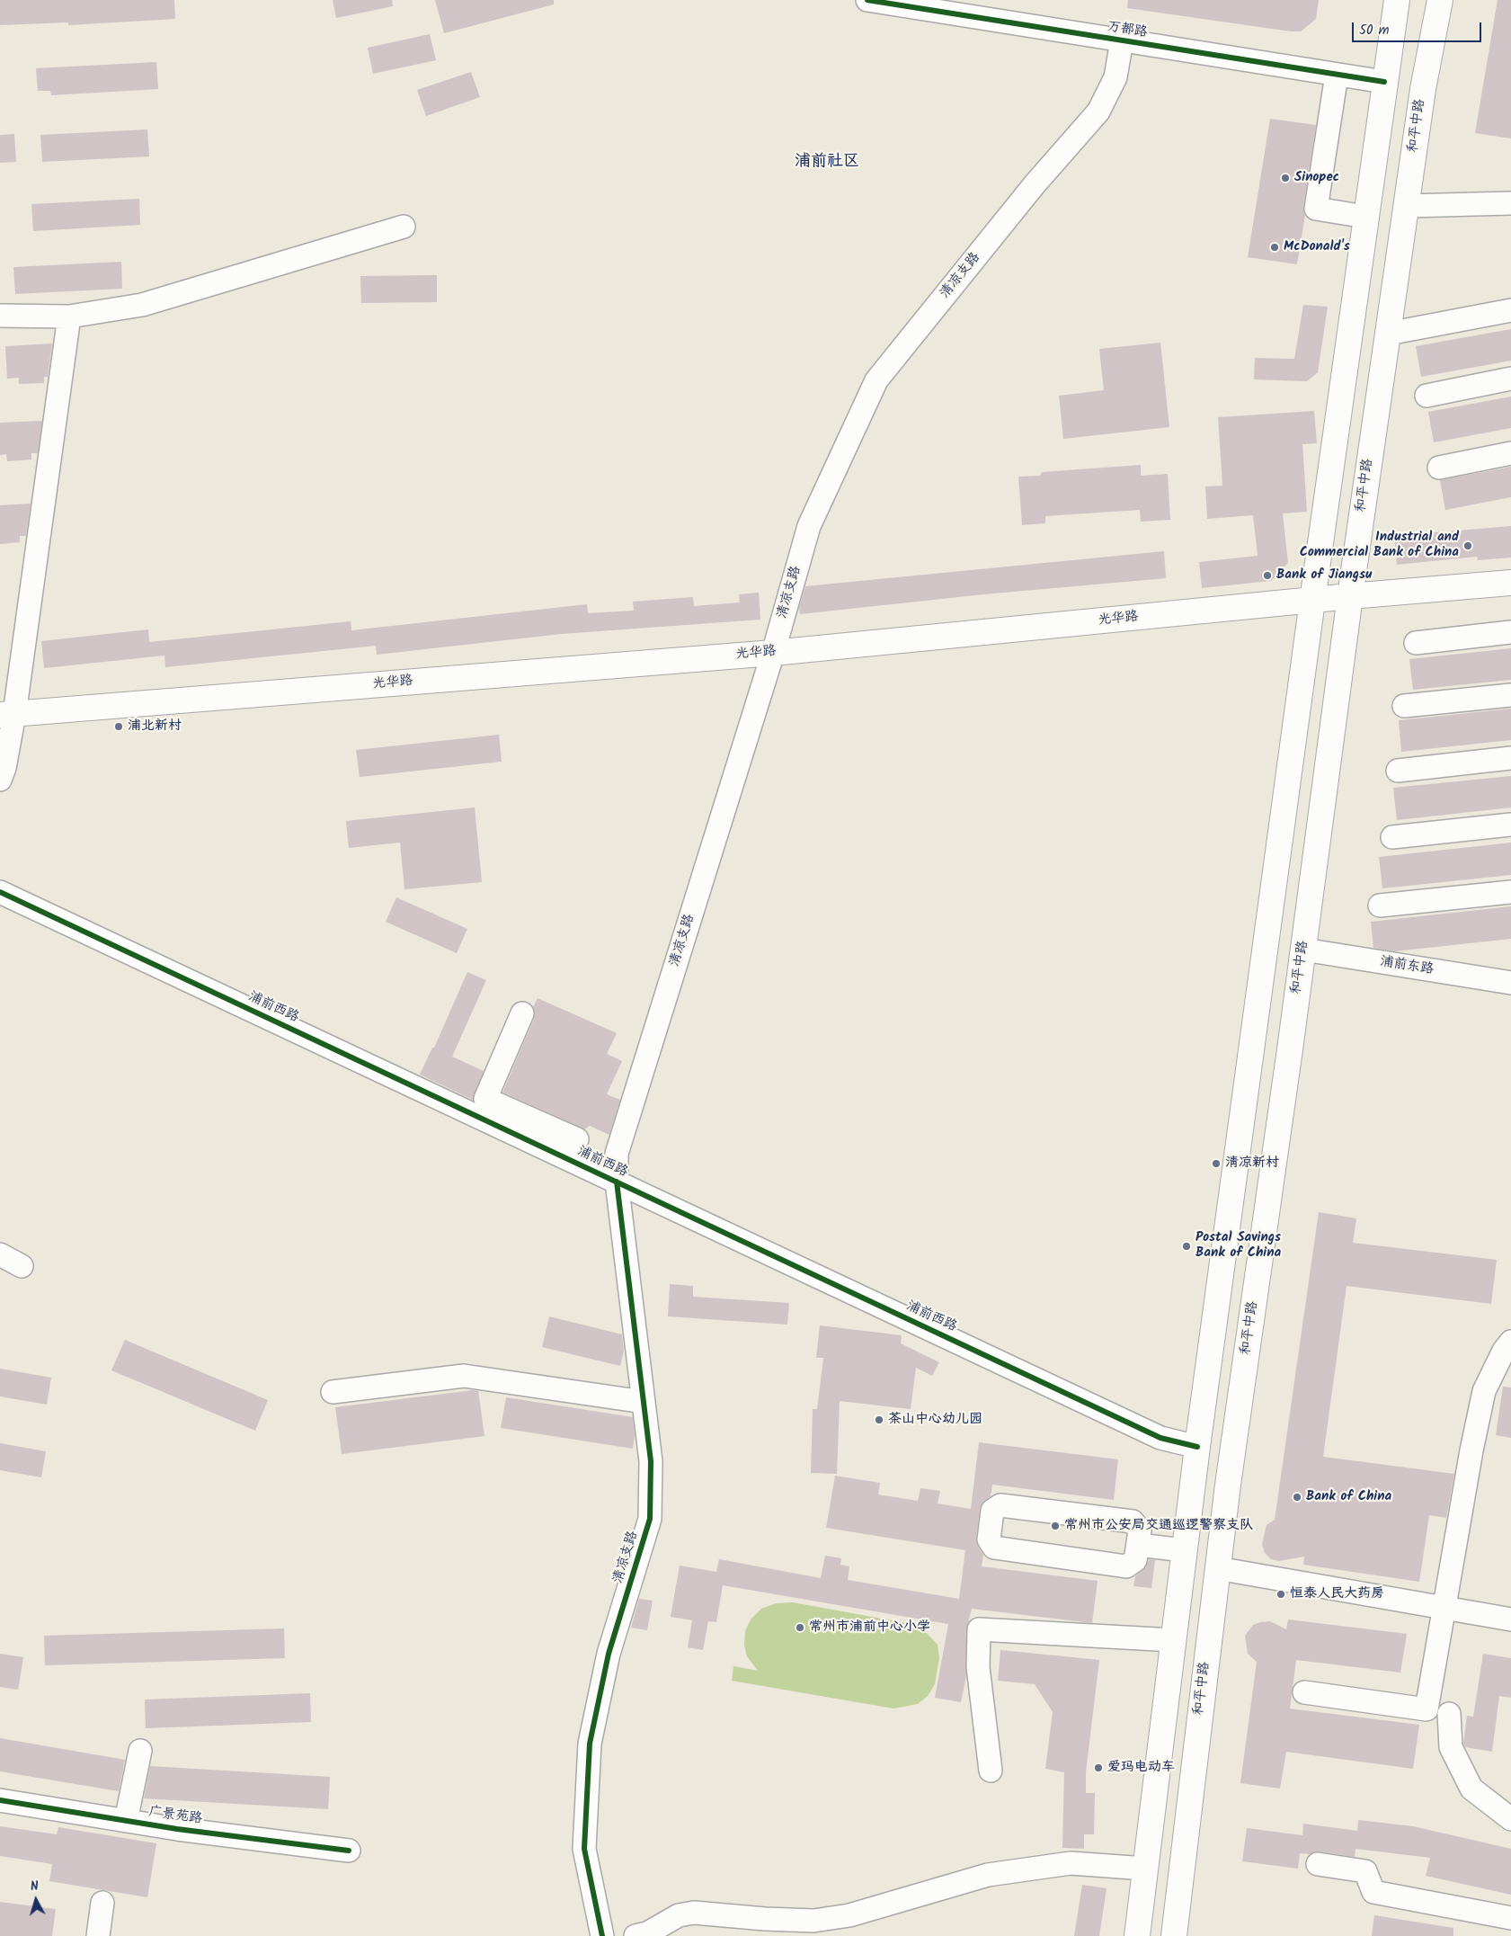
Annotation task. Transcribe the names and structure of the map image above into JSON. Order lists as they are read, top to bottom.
{
  "streets": {
    "main road": ["和平中路", "光华路"],
    "street": [
      "万都路",
      "清凉支路",
      "浦前东路",
      "浦前西路",
      "广景苑路"
    ]
  },
  "crossings": [
    ["万都路", "清凉支路"],
    ["和平中路", "光华路"],
    ["和平中路", "浦前东路"],
    ["清凉支路", "光华路"],
    ["清凉支路", "浦前西路"]
  ],
  "districts": ["浦前社区"],
  "places": [
    "Sinopec",
    "McDonald's",
    "Industrial and Commercial Bank of China",
    "Bank of Jiangsu",
    "浦北新村",
    "清凉新村",
    "Postal Savings Bank of China",
    "茶山中心幼儿园",
    "Bank of China",
    "常州市公安局交通巡逻警察支队",
    "恒泰人民大药房",
    "常州市浦前中心小学",
    "爱玛电动车"
  ],
  "scale_bar": "50 m",
  "north": "top"
}
